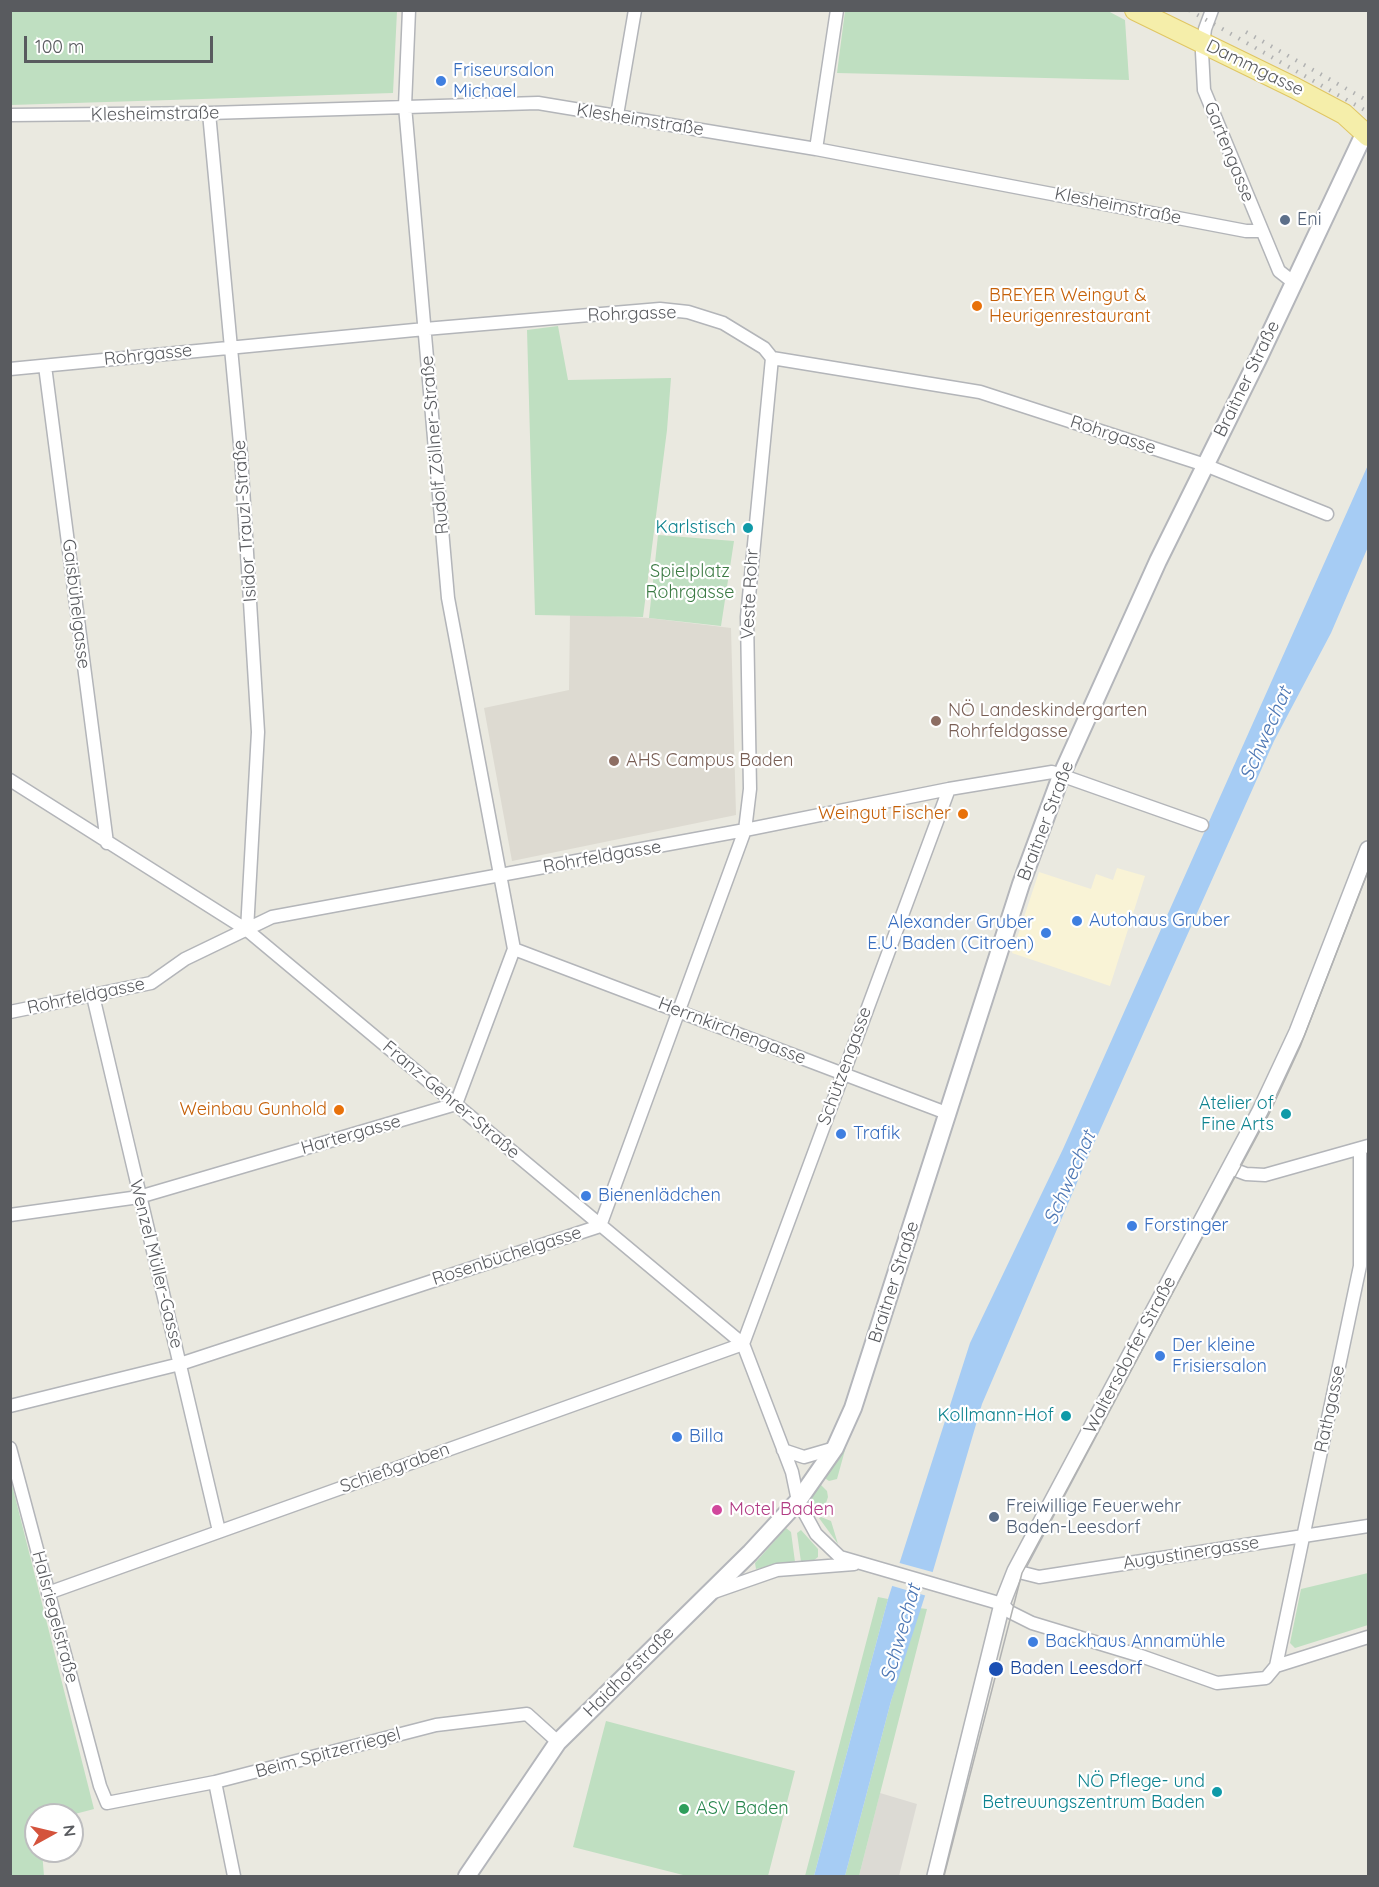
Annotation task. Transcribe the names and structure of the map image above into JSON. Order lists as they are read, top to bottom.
{
  "streets": {
    "main road": ["Dammgasse", "Braitner Straße", "Haidhofstraße"],
    "street": [
      "Klesheimstraße",
      "Gartengasse",
      "Rohrgasse",
      "Rudolf Zöllner-Straße",
      "Isidor Trauzl-Straße",
      "Veste Rohr",
      "Gaisbühelgasse",
      "Rohrfeldgasse",
      "Herrnkirchengasse",
      "Schützengasse",
      "Franz-Gehrer-Straße",
      "Hartergasse",
      "Rosenbüchelgasse",
      "Wenzel Müller-Gasse",
      "Waltersdorfer Straße",
      "Rathgasse",
      "Schießgraben",
      "Augustinergasse",
      "Halsriegelstraße",
      "Beim Spitzerriegel"
    ]
  },
  "crossings": [
    ["Dammgasse", "Gartengasse"],
    ["Dammgasse", "Braitner Straße"],
    ["Klesheimstraße", "Gartengasse"],
    ["Klesheimstraße", "Rudolf Zöllner-Straße"],
    ["Klesheimstraße", "Isidor Trauzl-Straße"],
    ["Gartengasse", "Braitner Straße"],
    ["Rohrgasse", "Braitner Straße"],
    ["Rohrgasse", "Rudolf Zöllner-Straße"],
    ["Rohrgasse", "Isidor Trauzl-Straße"],
    ["Rohrgasse", "Veste Rohr"],
    ["Rohrgasse", "Gaisbühelgasse"],
    ["Braitner Straße", "Rohrfeldgasse"],
    ["Braitner Straße", "Herrnkirchengasse"],
    ["Braitner Straße", "Franz-Gehrer-Straße"],
    ["Braitner Straße", "Haidhofstraße"],
    ["Rudolf Zöllner-Straße", "Rohrfeldgasse"],
    ["Isidor Trauzl-Straße", "Rohrfeldgasse"],
    ["Isidor Trauzl-Straße", "Franz-Gehrer-Straße"],
    ["Veste Rohr", "Rohrfeldgasse"],
    ["Veste Rohr", "Rosenbüchelgasse"],
    ["Gaisbühelgasse", "Franz-Gehrer-Straße"],
    ["Rohrfeldgasse", "Schützengasse"],
    ["Rohrfeldgasse", "Franz-Gehrer-Straße"],
    ["Rohrfeldgasse", "Rosenbüchelgasse"],
    ["Rohrfeldgasse", "Wenzel Müller-Gasse"],
    ["Herrnkirchengasse", "Schützengasse"],
    ["Herrnkirchengasse", "Rosenbüchelgasse"],
    ["Schützengasse", "Franz-Gehrer-Straße"],
    ["Schützengasse", "Schießgraben"],
    ["Franz-Gehrer-Straße", "Hartergasse"],
    ["Franz-Gehrer-Straße", "Rosenbüchelgasse"],
    ["Franz-Gehrer-Straße", "Schießgraben"],
    ["Franz-Gehrer-Straße", "Haidhofstraße"],
    ["Hartergasse", "Wenzel Müller-Gasse"],
    ["Rosenbüchelgasse", "Wenzel Müller-Gasse"],
    ["Wenzel Müller-Gasse", "Schießgraben"],
    ["Waltersdorfer Straße", "Augustinergasse"],
    ["Rathgasse", "Augustinergasse"],
    ["Schießgraben", "Halsriegelstraße"],
    ["Halsriegelstraße", "Beim Spitzerriegel"],
    ["Haidhofstraße", "Beim Spitzerriegel"]
  ],
  "water": ["Schwechat"],
  "parks": ["Spielplatz Rohrgasse"],
  "places": [
    "Friseursalon Michael",
    "Eni",
    "BREYER Weingut & Heurigenrestaurant",
    "Karlstisch",
    "NÖ Landeskindergarten Rohrfeldgasse",
    "AHS Campus Baden",
    "Weingut Fischer",
    "Autohaus Gruber",
    "Alexander Gruber E.U. Baden (Citroen)",
    "Weinbau Gunhold",
    "Atelier of Fine Arts",
    "Trafik",
    "Bienenlädchen",
    "Forstinger",
    "Der kleine Frisiersalon",
    "Kollmann-Hof",
    "Billa",
    "Motel Baden",
    "Freiwillige Feuerwehr Baden-Leesdorf",
    "Backhaus Annamühle",
    "Baden Leesdorf",
    "NÖ Pflege- und Betreuungszentrum Baden",
    "ASV Baden"
  ],
  "scale_bar": "100 m",
  "north": "right"
}
